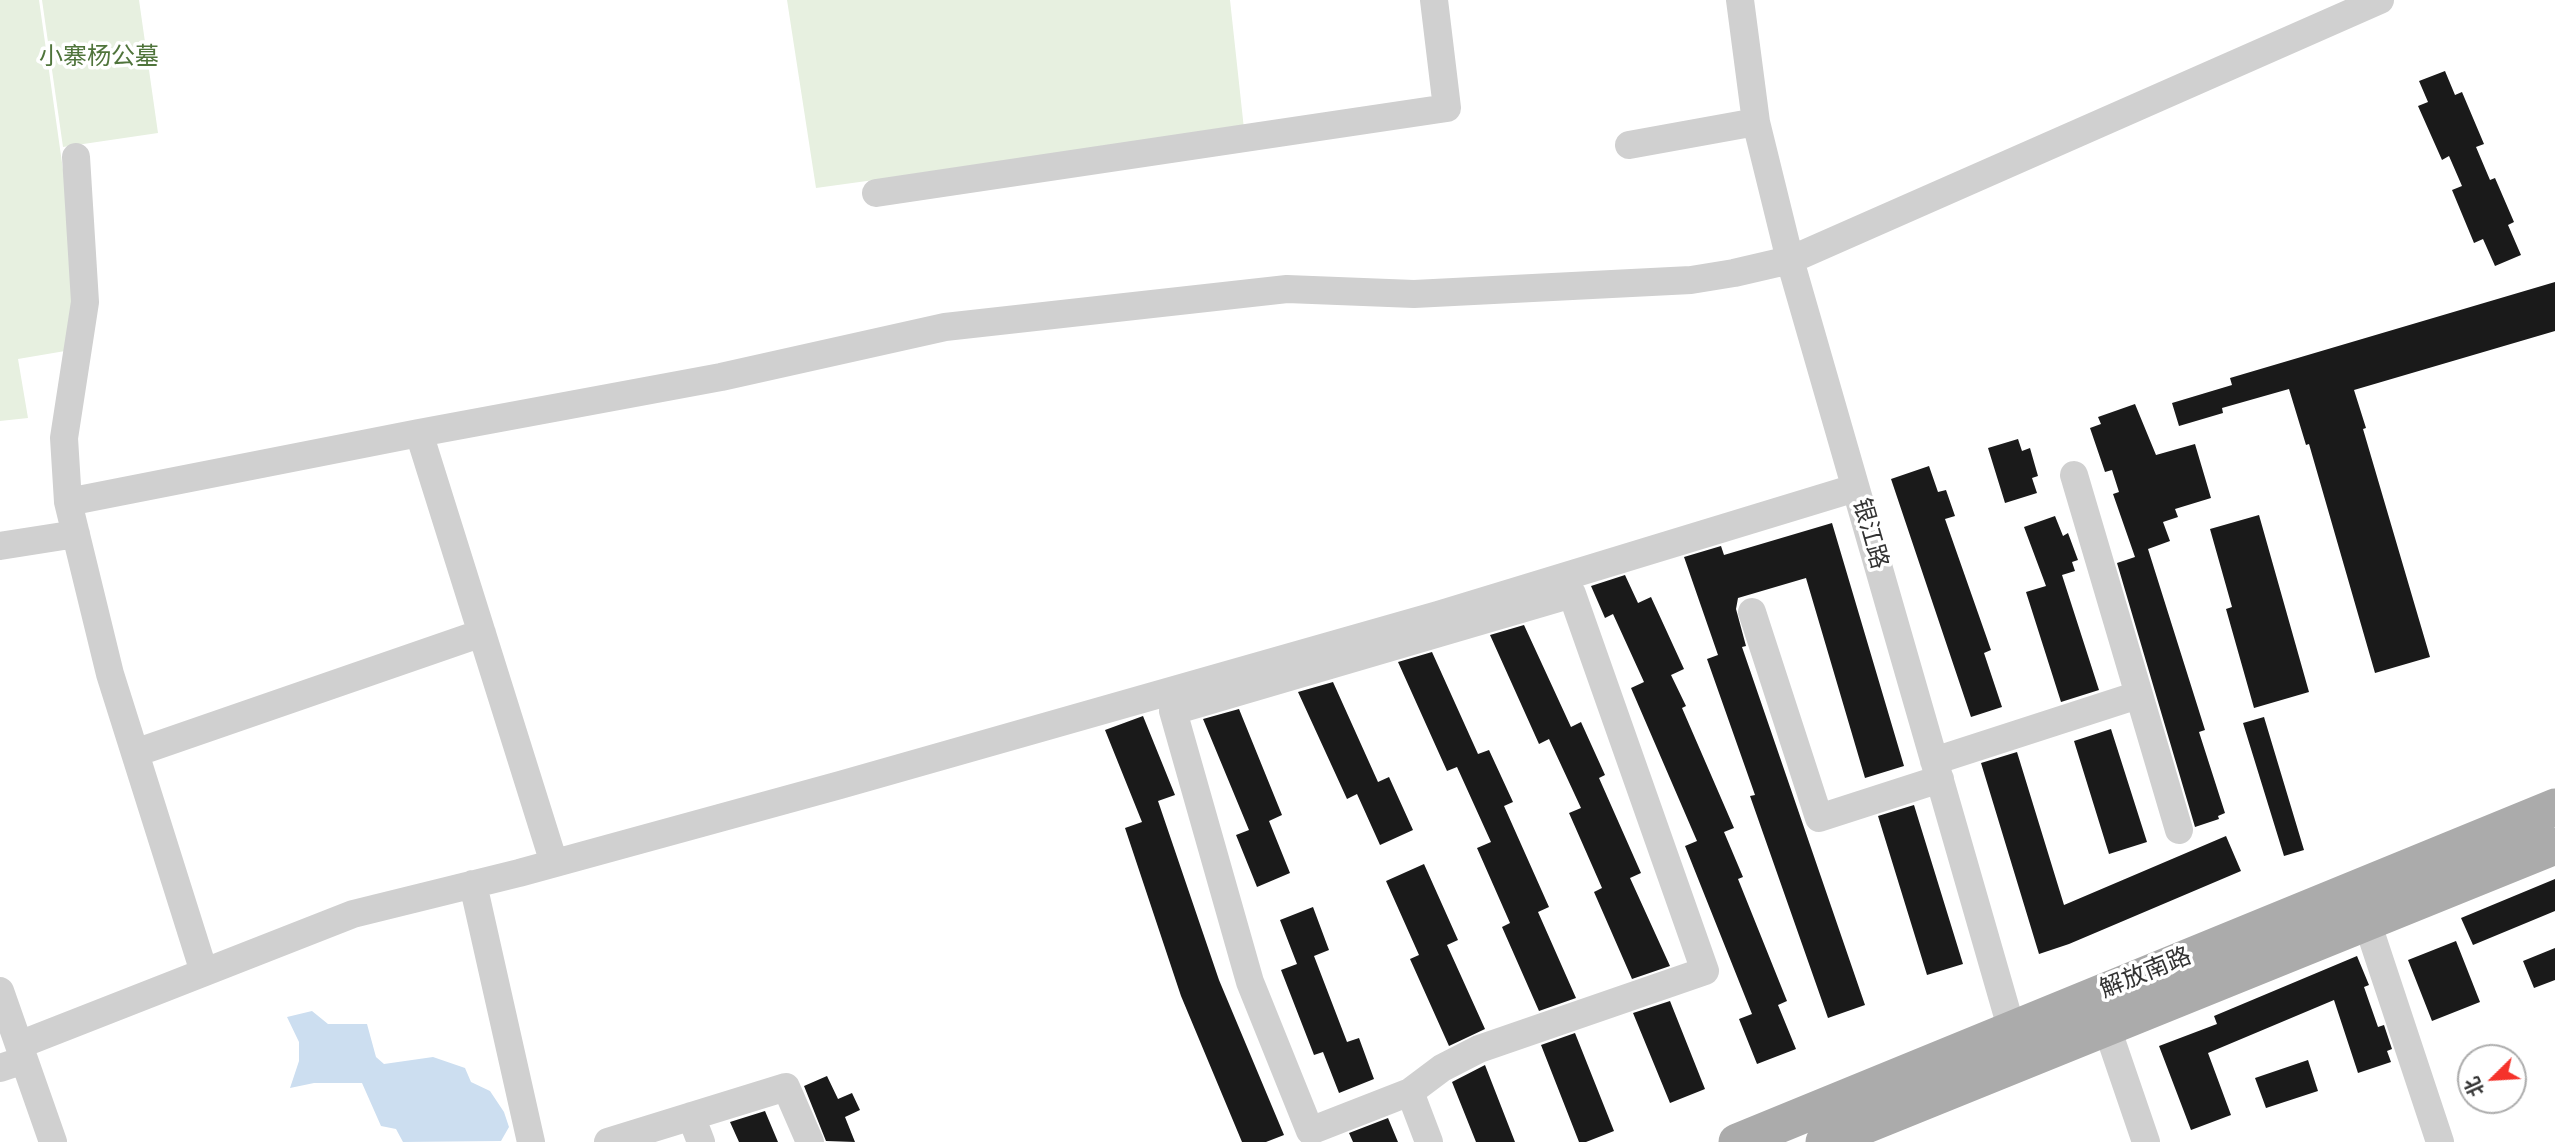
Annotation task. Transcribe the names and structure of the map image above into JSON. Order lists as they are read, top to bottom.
{
  "streets": {
    "main road": ["解放南路"],
    "street": ["银江路"]
  },
  "crossings": [
    ["银江路", "解放南路"]
  ],
  "parks": ["小寨杨公墓"],
  "north": "bottom left"
}
